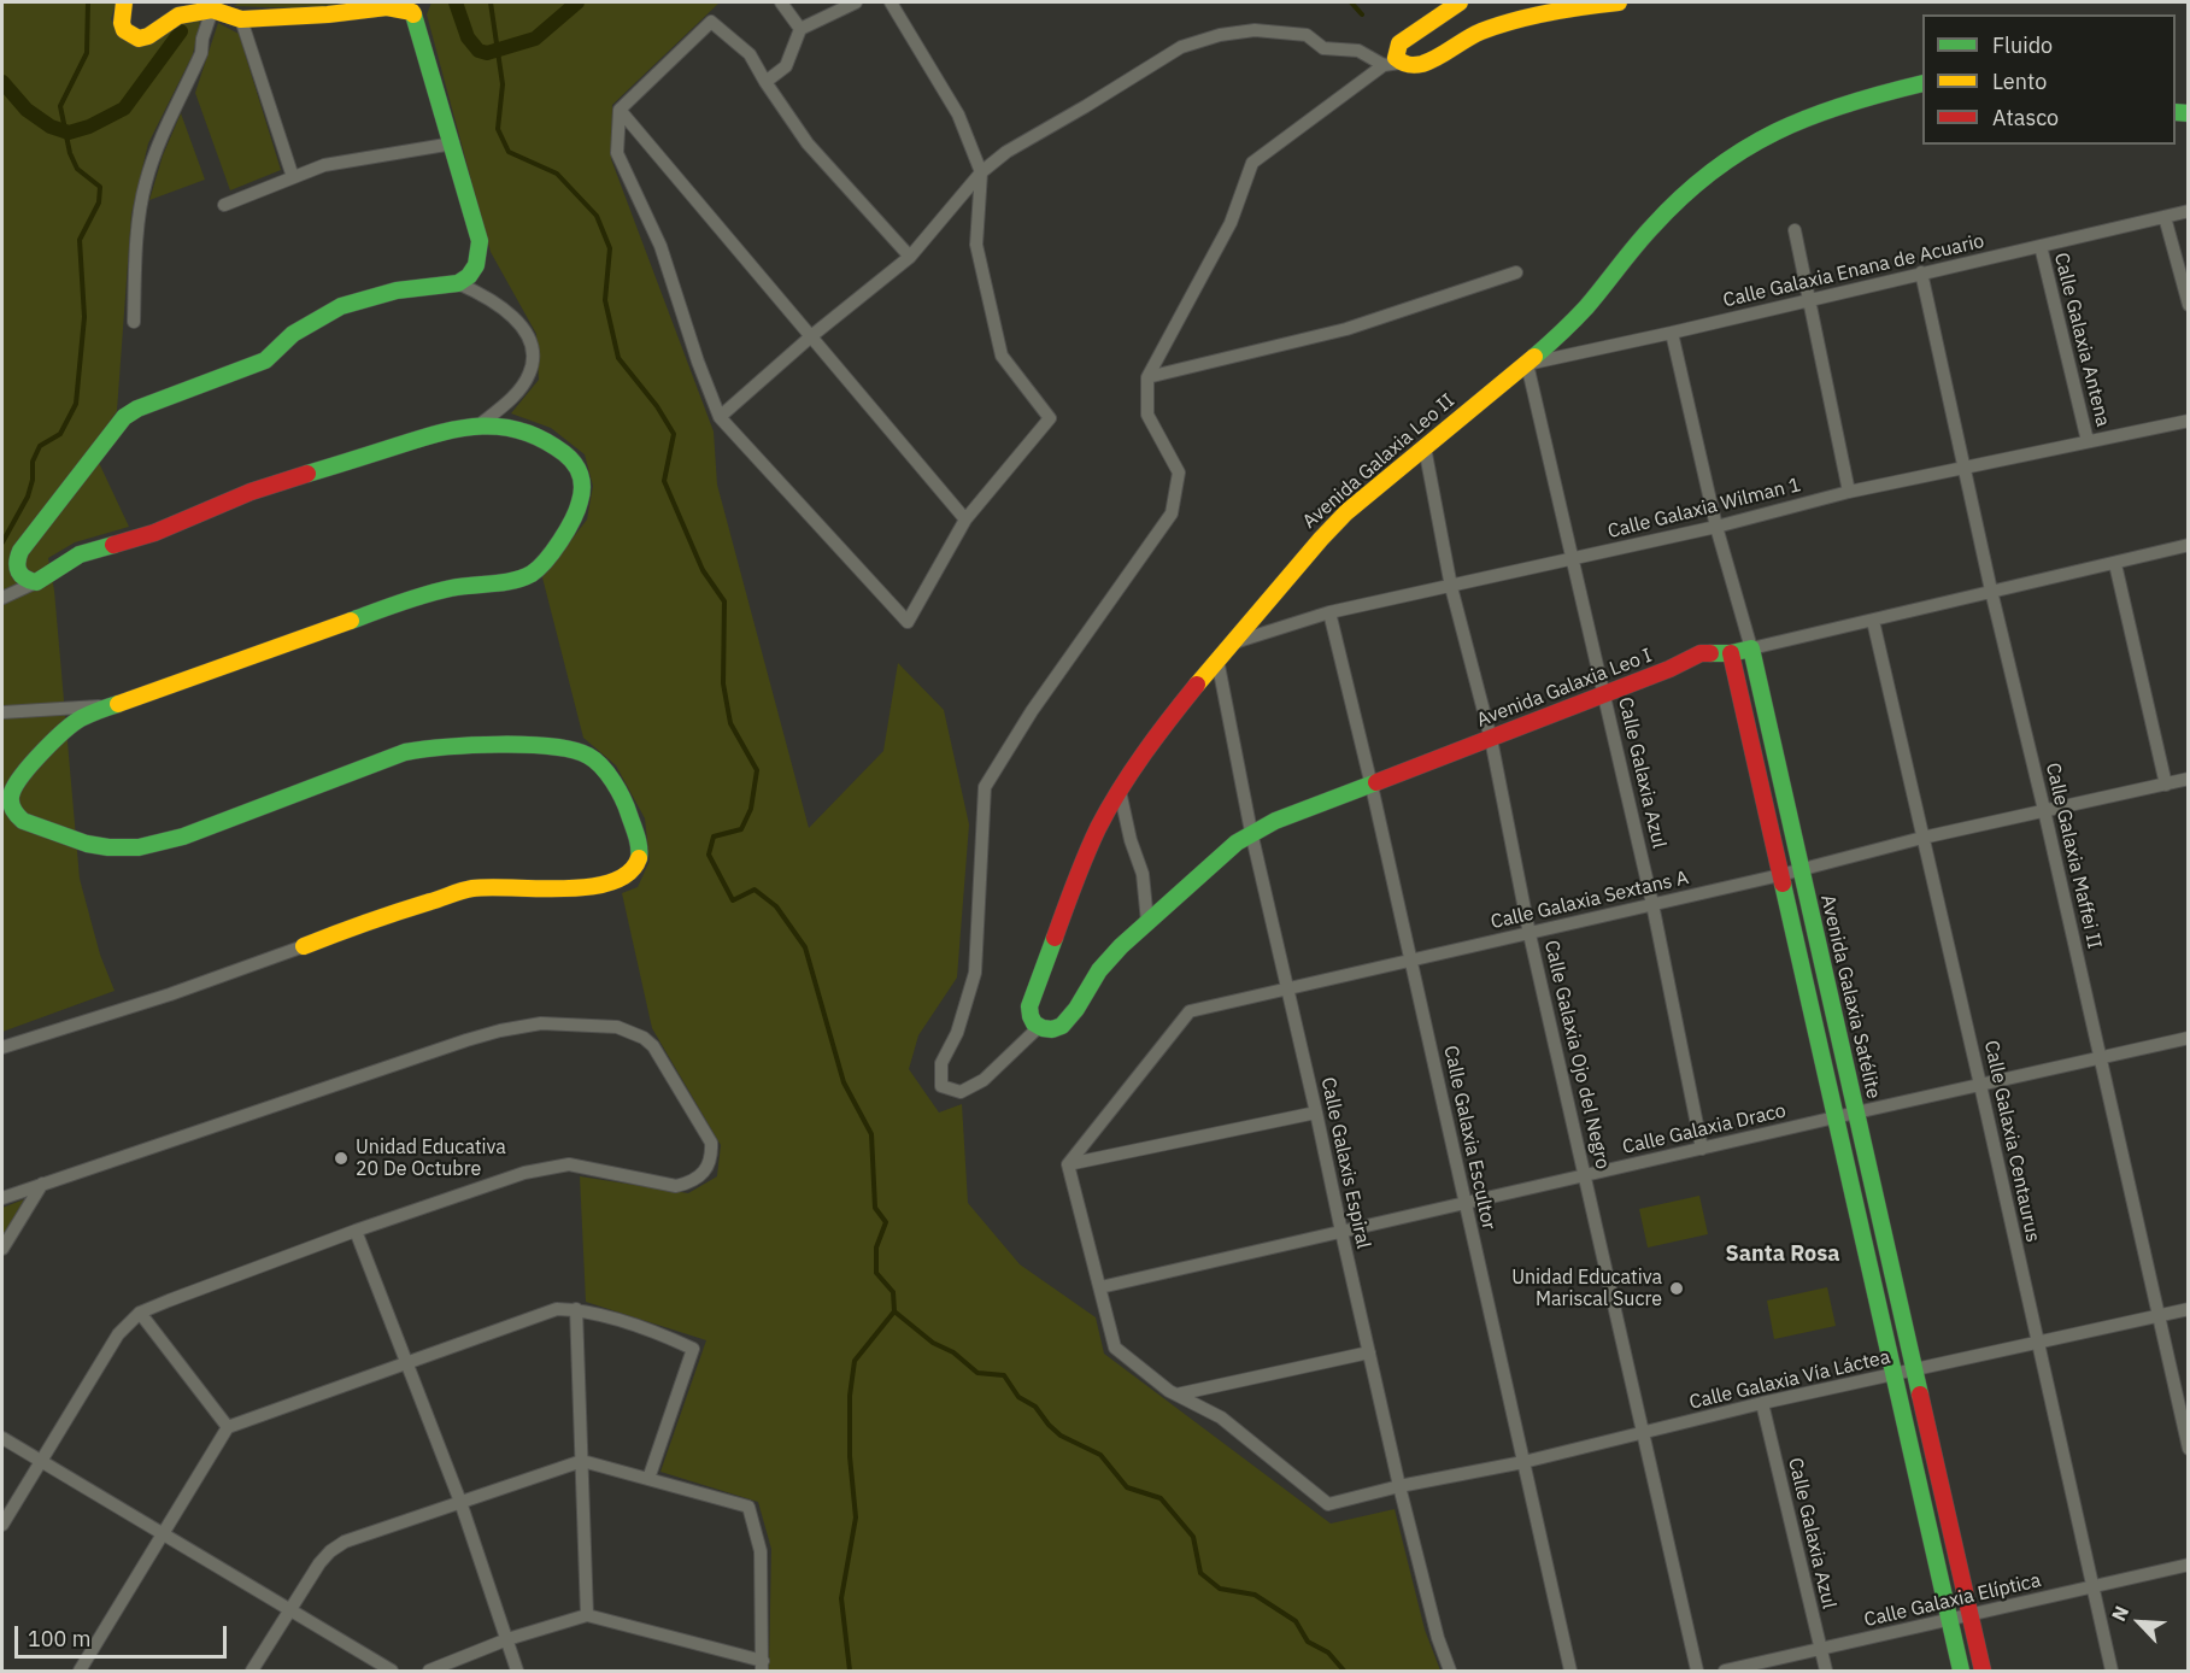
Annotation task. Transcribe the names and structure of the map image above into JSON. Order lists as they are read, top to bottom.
{
  "streets": {
    "street": [
      "Calle Galaxia Enana de Acuario",
      "Calle Galaxia Antena",
      "Avenida Galaxia Leo II",
      "Calle Galaxia Wilman 1",
      "Avenida Galaxia Leo I",
      "Calle Galaxia Azul",
      "Calle Galaxia Maffei II",
      "Calle Galaxia Sextans A",
      "Avenida Galaxia Satélite",
      "Calle Galaxia Ojo del Negro",
      "Calle Galaxia Draco",
      "Calle Galaxia Escultor",
      "Calle Galaxia Centaurus",
      "Calle Galaxis Espiral",
      "Calle Galaxia Vía Láctea",
      "Calle Galaxia Elíptica"
    ]
  },
  "crossings": [
    ["Calle Galaxia Enana de Acuario", "Calle Galaxia Antena"],
    ["Calle Galaxia Enana de Acuario", "Avenida Galaxia Leo II"],
    ["Calle Galaxia Enana de Acuario", "Calle Galaxia Azul"],
    ["Calle Galaxia Enana de Acuario", "Calle Galaxia Maffei II"],
    ["Calle Galaxia Enana de Acuario", "Avenida Galaxia Satélite"],
    ["Calle Galaxia Antena", "Calle Galaxia Wilman 1"],
    ["Avenida Galaxia Leo II", "Calle Galaxia Wilman 1"],
    ["Avenida Galaxia Leo II", "Avenida Galaxia Leo I"],
    ["Avenida Galaxia Leo II", "Calle Galaxia Azul"],
    ["Avenida Galaxia Leo II", "Calle Galaxia Ojo del Negro"],
    ["Avenida Galaxia Leo II", "Calle Galaxis Espiral"],
    ["Calle Galaxia Wilman 1", "Calle Galaxia Azul"],
    ["Calle Galaxia Wilman 1", "Calle Galaxia Maffei II"],
    ["Calle Galaxia Wilman 1", "Avenida Galaxia Satélite"],
    ["Calle Galaxia Wilman 1", "Calle Galaxia Ojo del Negro"],
    ["Calle Galaxia Wilman 1", "Calle Galaxia Escultor"],
    ["Avenida Galaxia Leo I", "Calle Galaxia Azul"],
    ["Avenida Galaxia Leo I", "Calle Galaxia Maffei II"],
    ["Avenida Galaxia Leo I", "Avenida Galaxia Satélite"],
    ["Avenida Galaxia Leo I", "Calle Galaxia Ojo del Negro"],
    ["Avenida Galaxia Leo I", "Calle Galaxia Escultor"],
    ["Avenida Galaxia Leo I", "Calle Galaxia Centaurus"],
    ["Avenida Galaxia Leo I", "Calle Galaxis Espiral"],
    ["Calle Galaxia Azul", "Calle Galaxia Sextans A"],
    ["Calle Galaxia Azul", "Calle Galaxia Draco"],
    ["Calle Galaxia Azul", "Calle Galaxia Vía Láctea"],
    ["Calle Galaxia Azul", "Calle Galaxia Elíptica"],
    ["Calle Galaxia Maffei II", "Calle Galaxia Sextans A"],
    ["Calle Galaxia Maffei II", "Calle Galaxia Draco"],
    ["Calle Galaxia Maffei II", "Calle Galaxia Vía Láctea"],
    ["Calle Galaxia Sextans A", "Avenida Galaxia Satélite"],
    ["Calle Galaxia Sextans A", "Calle Galaxia Ojo del Negro"],
    ["Calle Galaxia Sextans A", "Calle Galaxia Escultor"],
    ["Calle Galaxia Sextans A", "Calle Galaxia Centaurus"],
    ["Calle Galaxia Sextans A", "Calle Galaxis Espiral"],
    ["Avenida Galaxia Satélite", "Calle Galaxia Draco"],
    ["Avenida Galaxia Satélite", "Calle Galaxia Vía Láctea"],
    ["Avenida Galaxia Satélite", "Calle Galaxia Elíptica"],
    ["Calle Galaxia Ojo del Negro", "Calle Galaxia Draco"],
    ["Calle Galaxia Ojo del Negro", "Calle Galaxia Vía Láctea"],
    ["Calle Galaxia Draco", "Calle Galaxia Escultor"],
    ["Calle Galaxia Draco", "Calle Galaxia Centaurus"],
    ["Calle Galaxia Draco", "Calle Galaxis Espiral"],
    ["Calle Galaxia Escultor", "Calle Galaxia Vía Láctea"],
    ["Calle Galaxia Centaurus", "Calle Galaxia Vía Láctea"],
    ["Calle Galaxia Centaurus", "Calle Galaxia Elíptica"],
    ["Calle Galaxis Espiral", "Calle Galaxia Vía Láctea"]
  ],
  "districts": ["Santa Rosa"],
  "places": ["Unidad Educativa 20 De Octubre", "Unidad Educativa Mariscal Sucre"],
  "legend": ["Fluido", "Lento", "Atasco"],
  "scale_bar": "100 m",
  "north": "top left"
}
